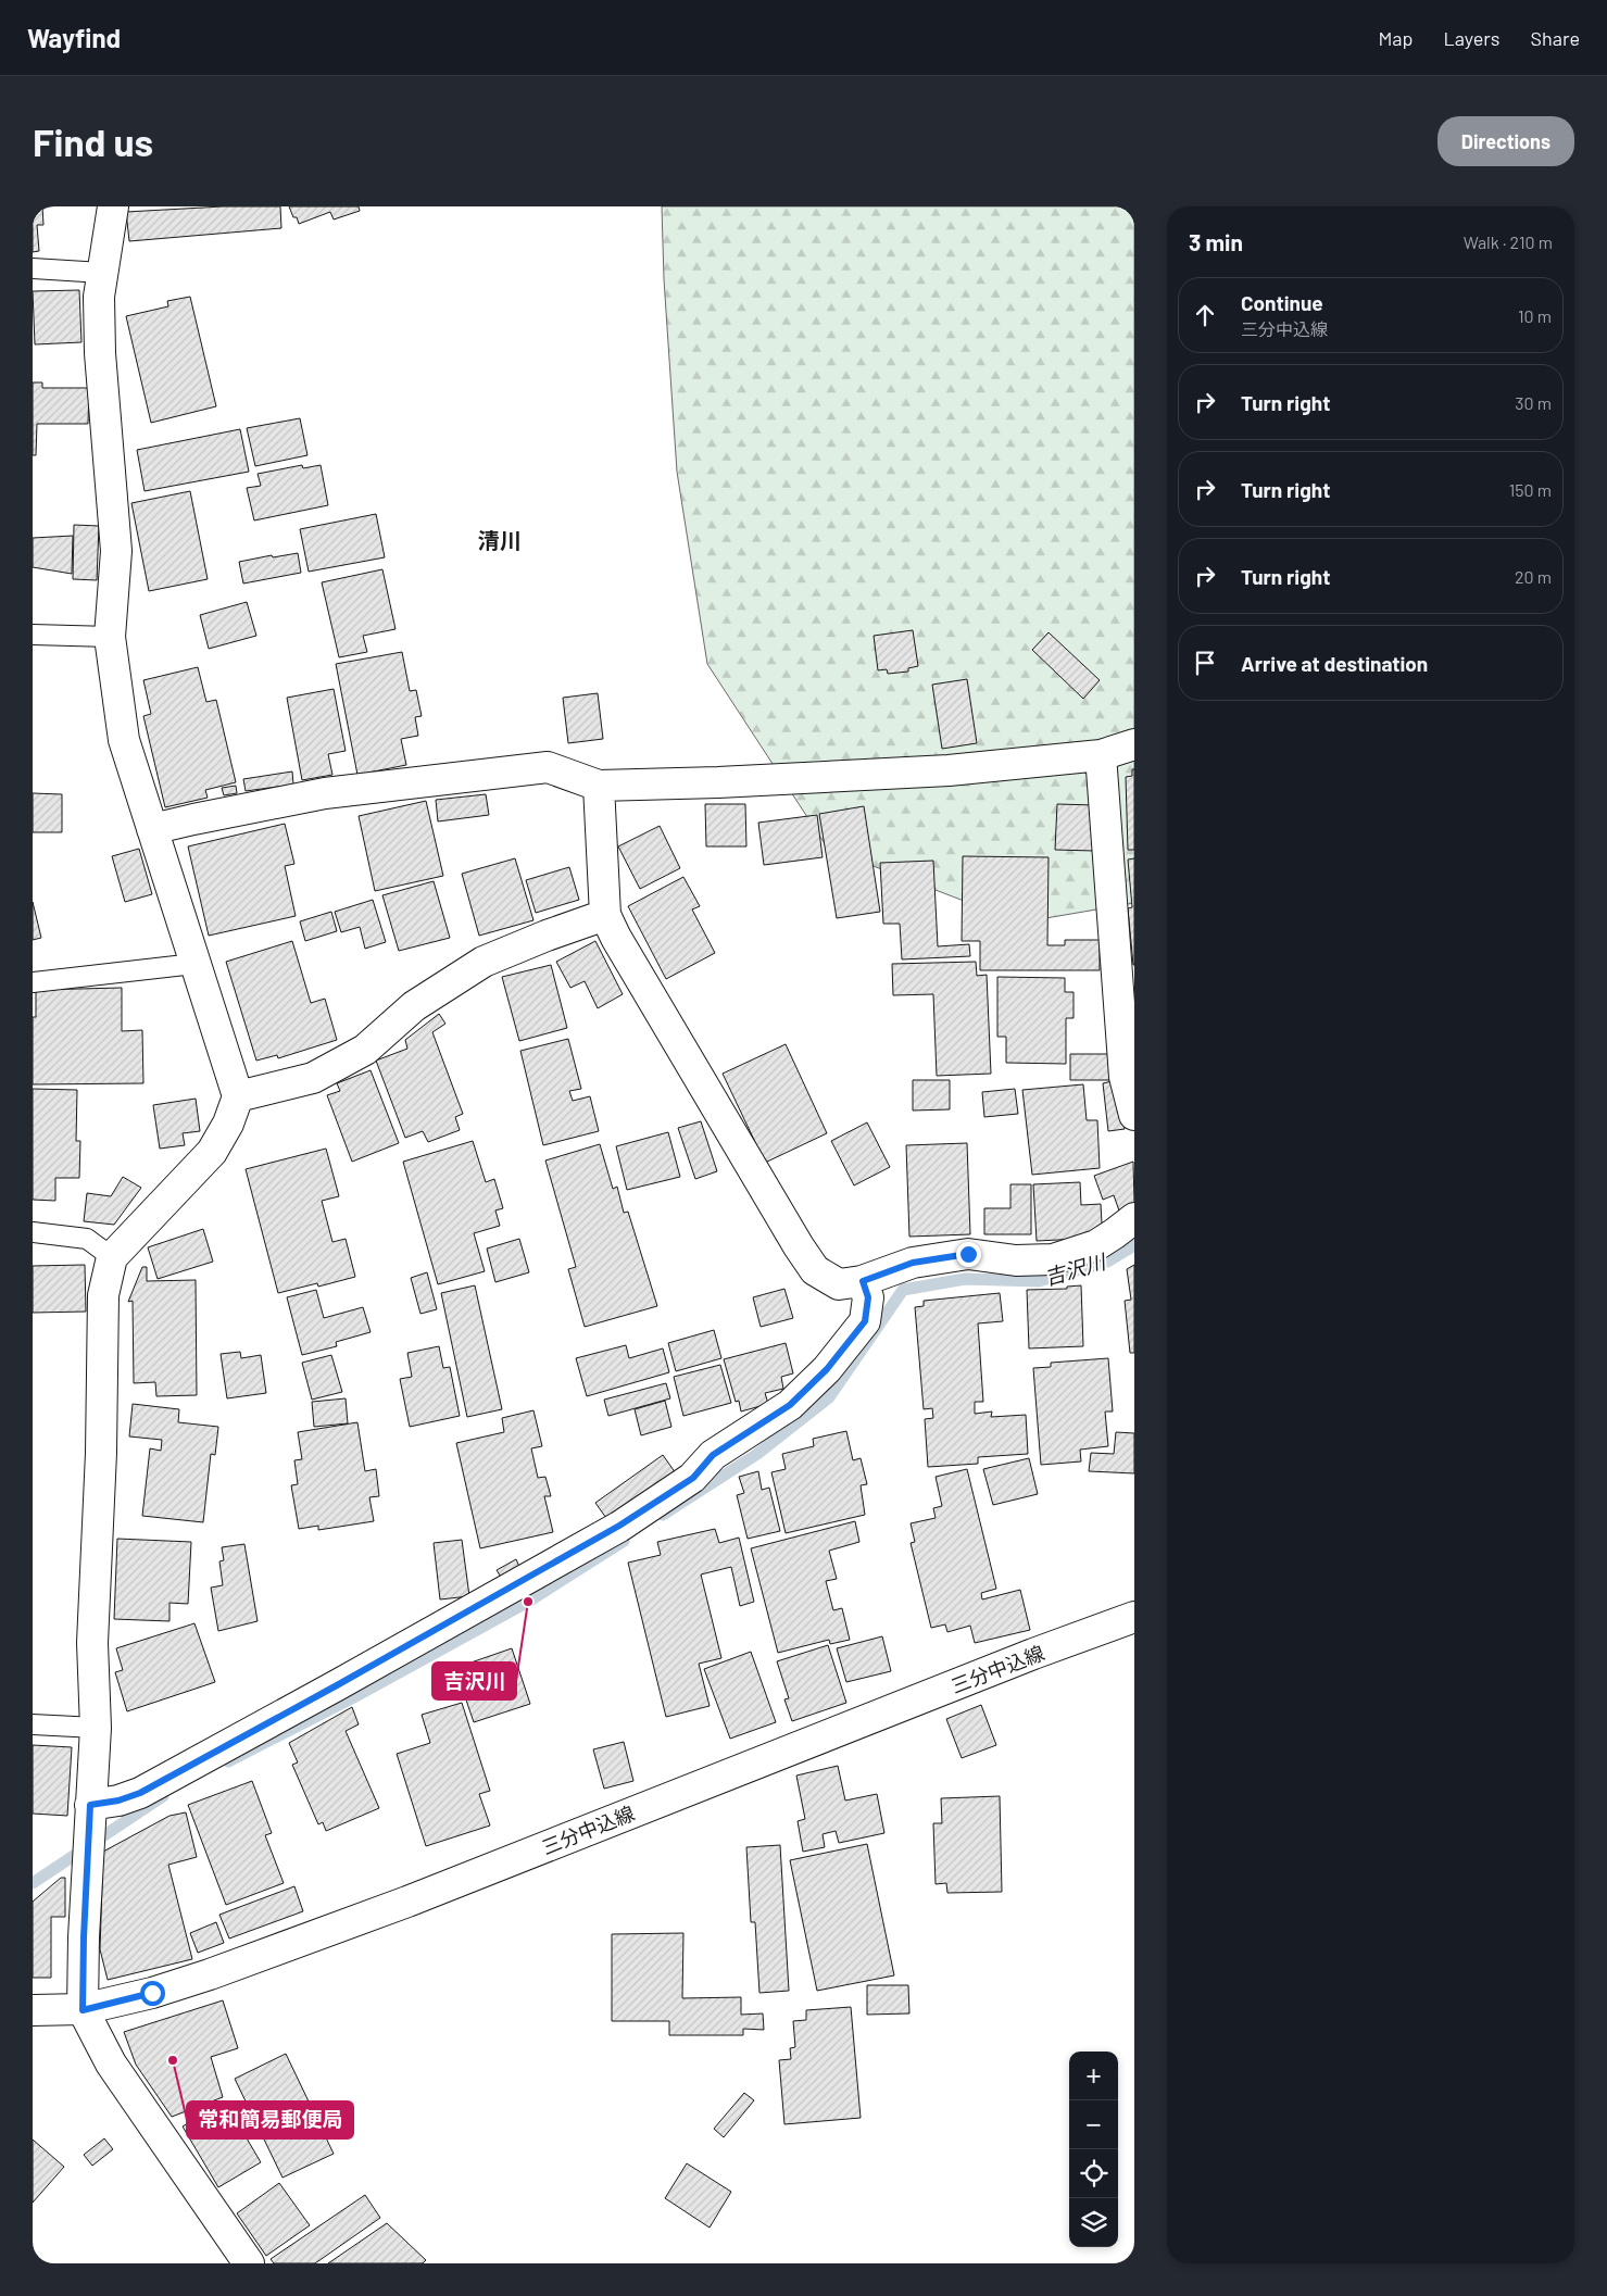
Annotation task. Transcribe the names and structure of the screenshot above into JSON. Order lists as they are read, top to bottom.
{
  "streets": {
    "street": ["三分中込線"]
  },
  "districts": ["清川"],
  "water": ["吉沢川"],
  "places": ["吉沢川", "常和簡易郵便局"],
  "page": {
    "header": "Wayfind",
    "nav": ["Map", "Layers", "Share"],
    "buttons": "Directions",
    "title": "Find us",
    "heading": ["3 min", "Walk · 210 m"],
    "list": [
      ["Continue", "三分中込線", "10 m"],
      ["Turn right", "30 m"],
      ["Turn right", "150 m"],
      ["Turn right", "20 m"],
      "Arrive at destination"
    ],
    "map_buttons": ["+", "−"]
  }
}
